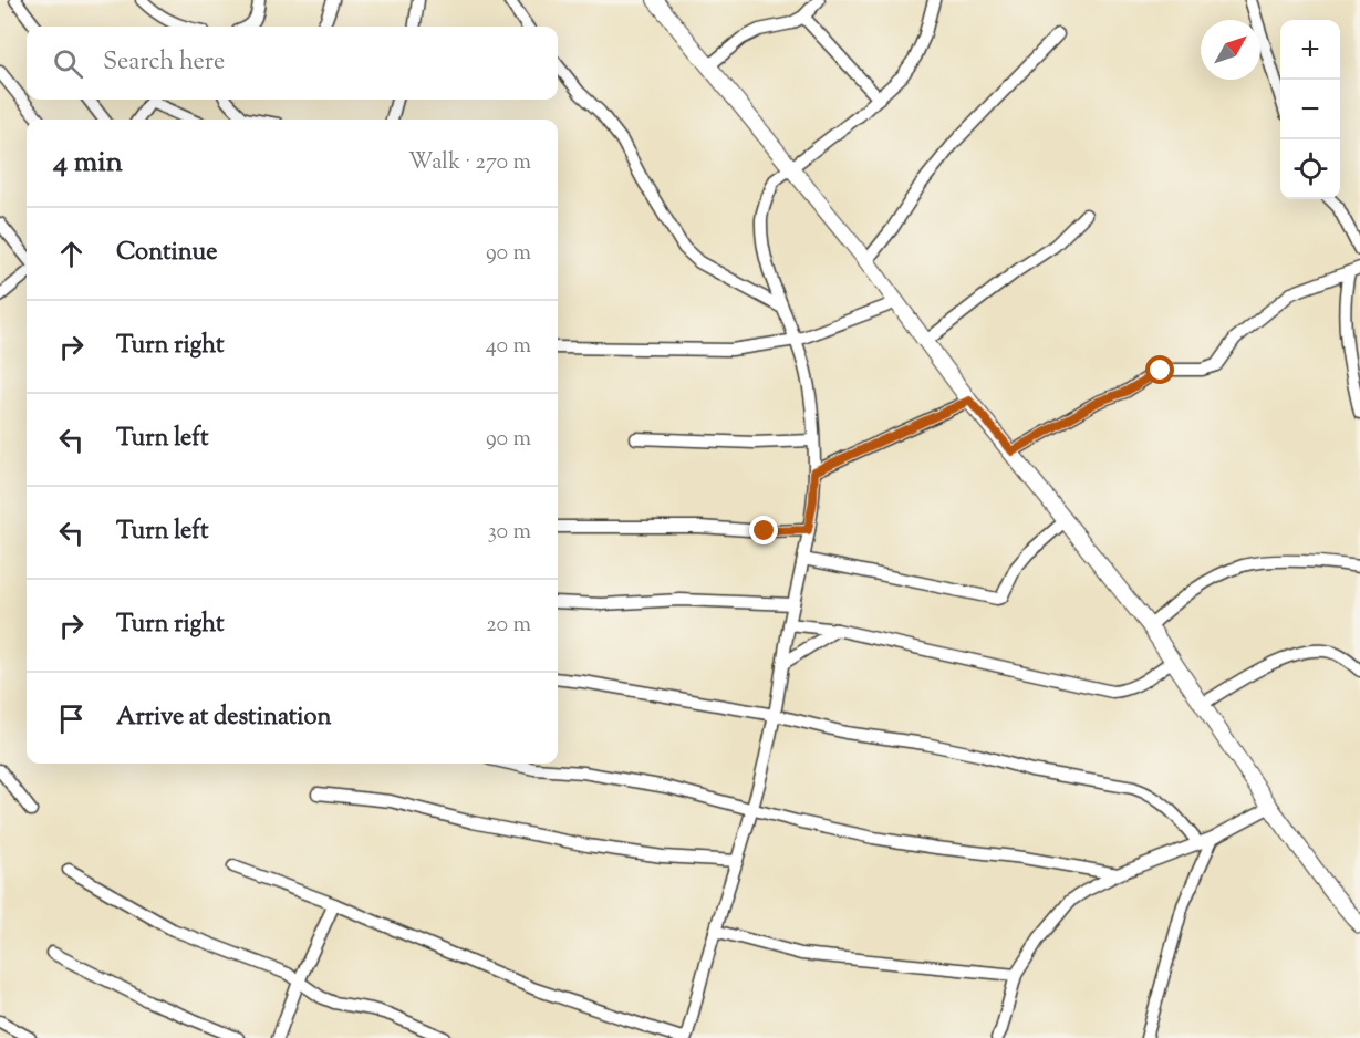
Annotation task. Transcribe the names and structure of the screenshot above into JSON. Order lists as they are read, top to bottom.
{
  "north": "top right",
  "page": {
    "map_buttons": ["+", "−"],
    "search": "Search here",
    "heading": ["4 min", "Walk · 270 m"],
    "list": [
      ["Continue", "90 m"],
      ["Turn right", "40 m"],
      ["Turn left", "90 m"],
      ["Turn left", "30 m"],
      ["Turn right", "20 m"],
      "Arrive at destination"
    ]
  }
}
